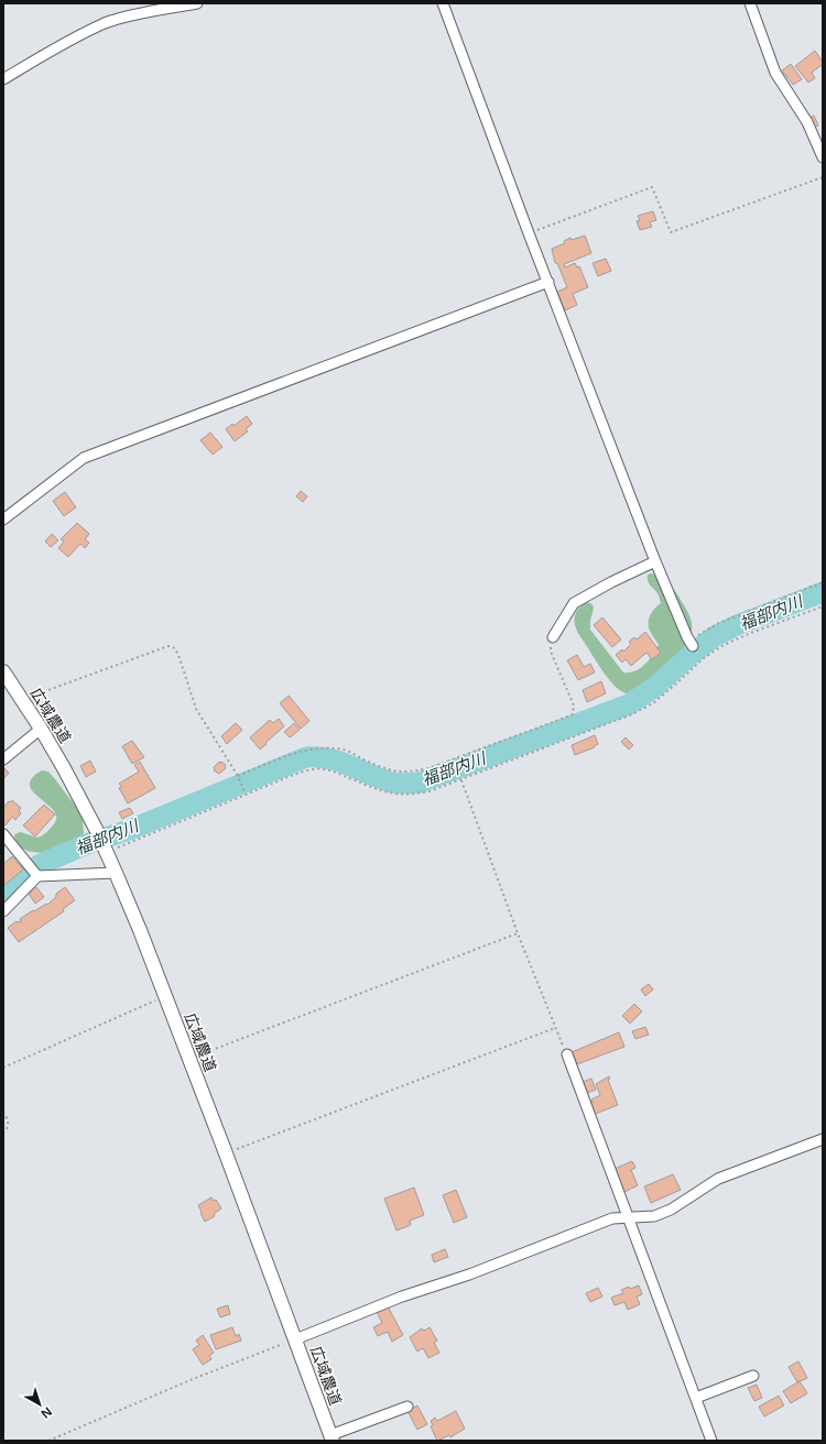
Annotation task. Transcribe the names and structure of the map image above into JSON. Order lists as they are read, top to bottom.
{
  "streets": {
    "street": ["広域農道"]
  },
  "water": ["福部内川"],
  "north": "bottom right"
}
